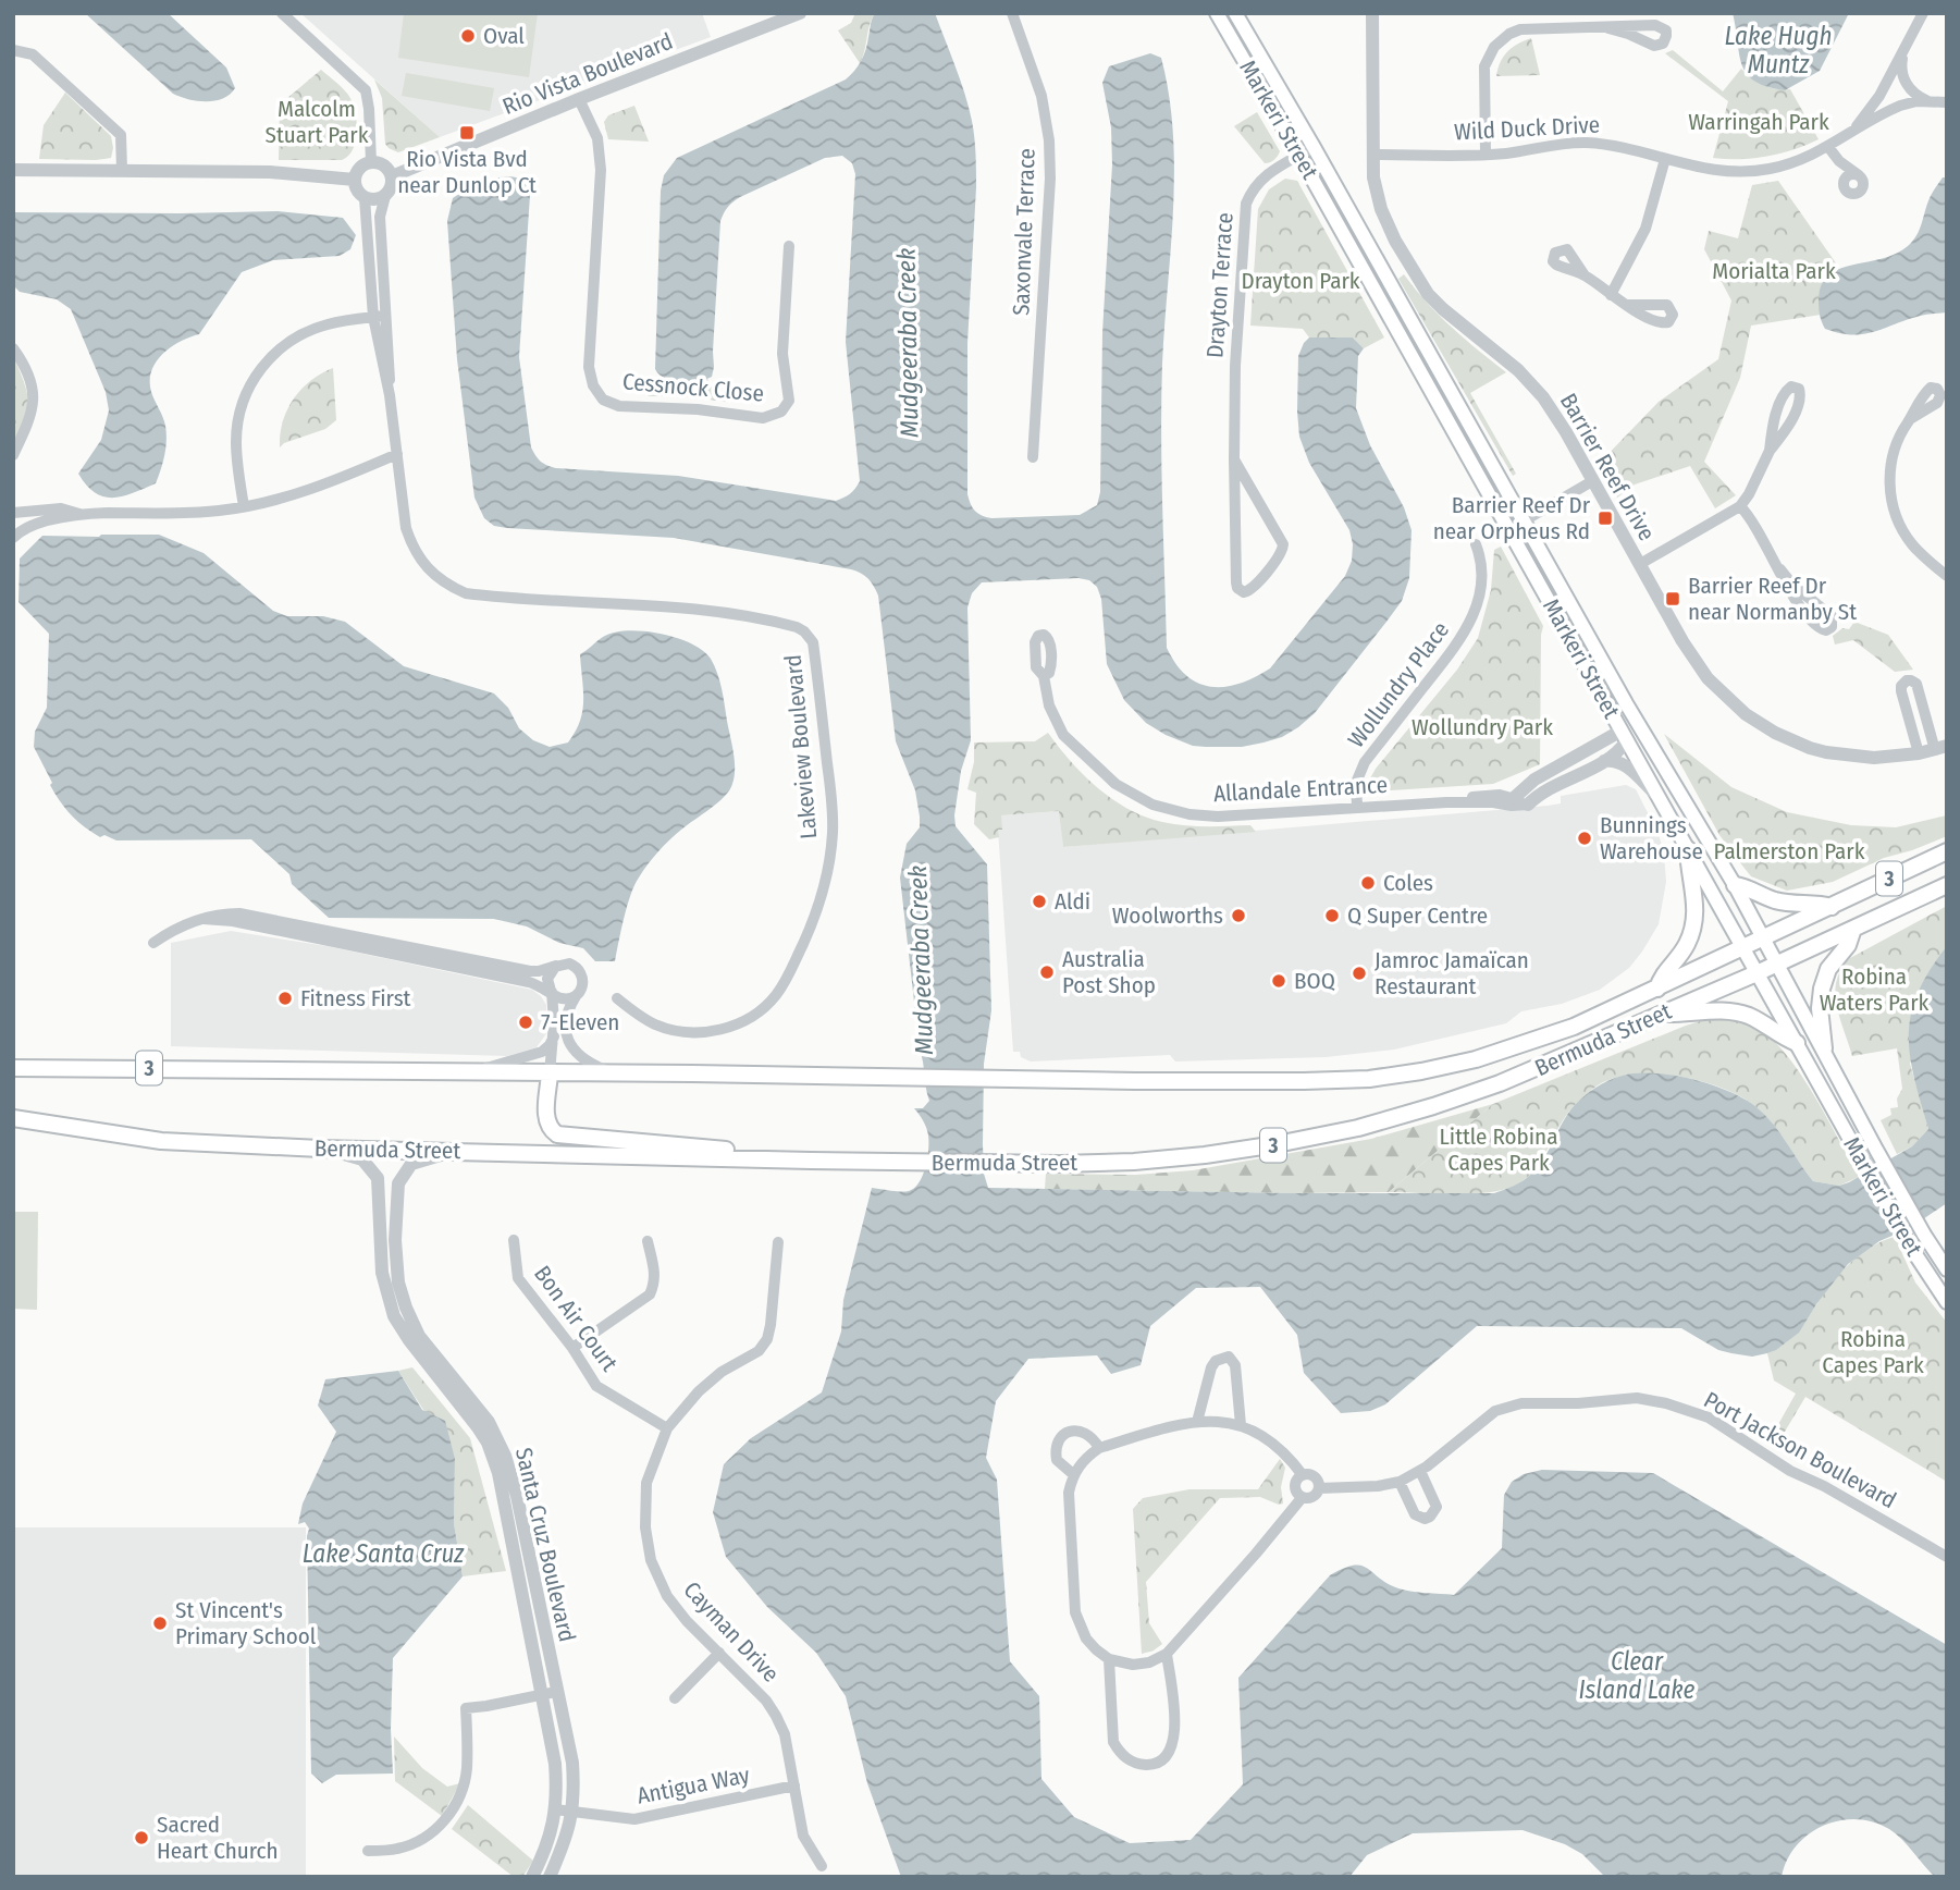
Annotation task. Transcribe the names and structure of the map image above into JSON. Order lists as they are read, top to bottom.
{
  "streets": {
    "main road": ["Markeri Street", "3", "Bermuda Street"],
    "street": [
      "Rio Vista Boulevard",
      "Wild Duck Drive",
      "Saxonvale Terrace",
      "Drayton Terrace",
      "Cessnock Close",
      "Barrier Reef Drive",
      "Wollundry Place",
      "Lakeview Boulevard",
      "Allandale Entrance",
      "Bon Air Court",
      "Port Jackson Boulevard",
      "Santa Cruz Boulevard",
      "Cayman Drive",
      "Antigua Way"
    ]
  },
  "crossings": [
    ["Rio Vista Boulevard", "Cessnock Close"],
    ["Rio Vista Boulevard", "Lakeview Boulevard"],
    ["Markeri Street", "Drayton Terrace"],
    ["Markeri Street", "Allandale Entrance"],
    ["Markeri Street", "Bermuda Street"],
    ["Wild Duck Drive", "Barrier Reef Drive"],
    ["Wollundry Place", "Allandale Entrance"],
    ["Bermuda Street", "Santa Cruz Boulevard"],
    ["Bon Air Court", "Cayman Drive"],
    ["Santa Cruz Boulevard", "Antigua Way"],
    ["Cayman Drive", "Antigua Way"]
  ],
  "water": [
    "Lake Hugh Muntz",
    "Mudgeeraba Creek",
    "Lake Santa Cruz",
    "Clear Island Lake"
  ],
  "parks": [
    "Malcolm Stuart Park",
    "Warringah Park",
    "Morialta Park",
    "Drayton Park",
    "Wollundry Park",
    "Palmerston Park",
    "Robina Waters Park",
    "Little Robina Capes Park",
    "Robina Capes Park"
  ],
  "places": {
    "other": [
      "Oval",
      "Bunnings Warehouse",
      "Coles",
      "Aldi",
      "Woolworths",
      "Q Super Centre",
      "Australia Post Shop",
      "Jamroc Jamaïcan Restaurant",
      "BOQ",
      "Fitness First",
      "7-Eleven",
      "St Vincent's Primary School",
      "Sacred Heart Church"
    ],
    "transit": ["Rio Vista Bvd near Dunlop Ct", "Barrier Reef Dr near Orpheus Rd", "Barrier Reef Dr near Normanby St"]
  }
}
